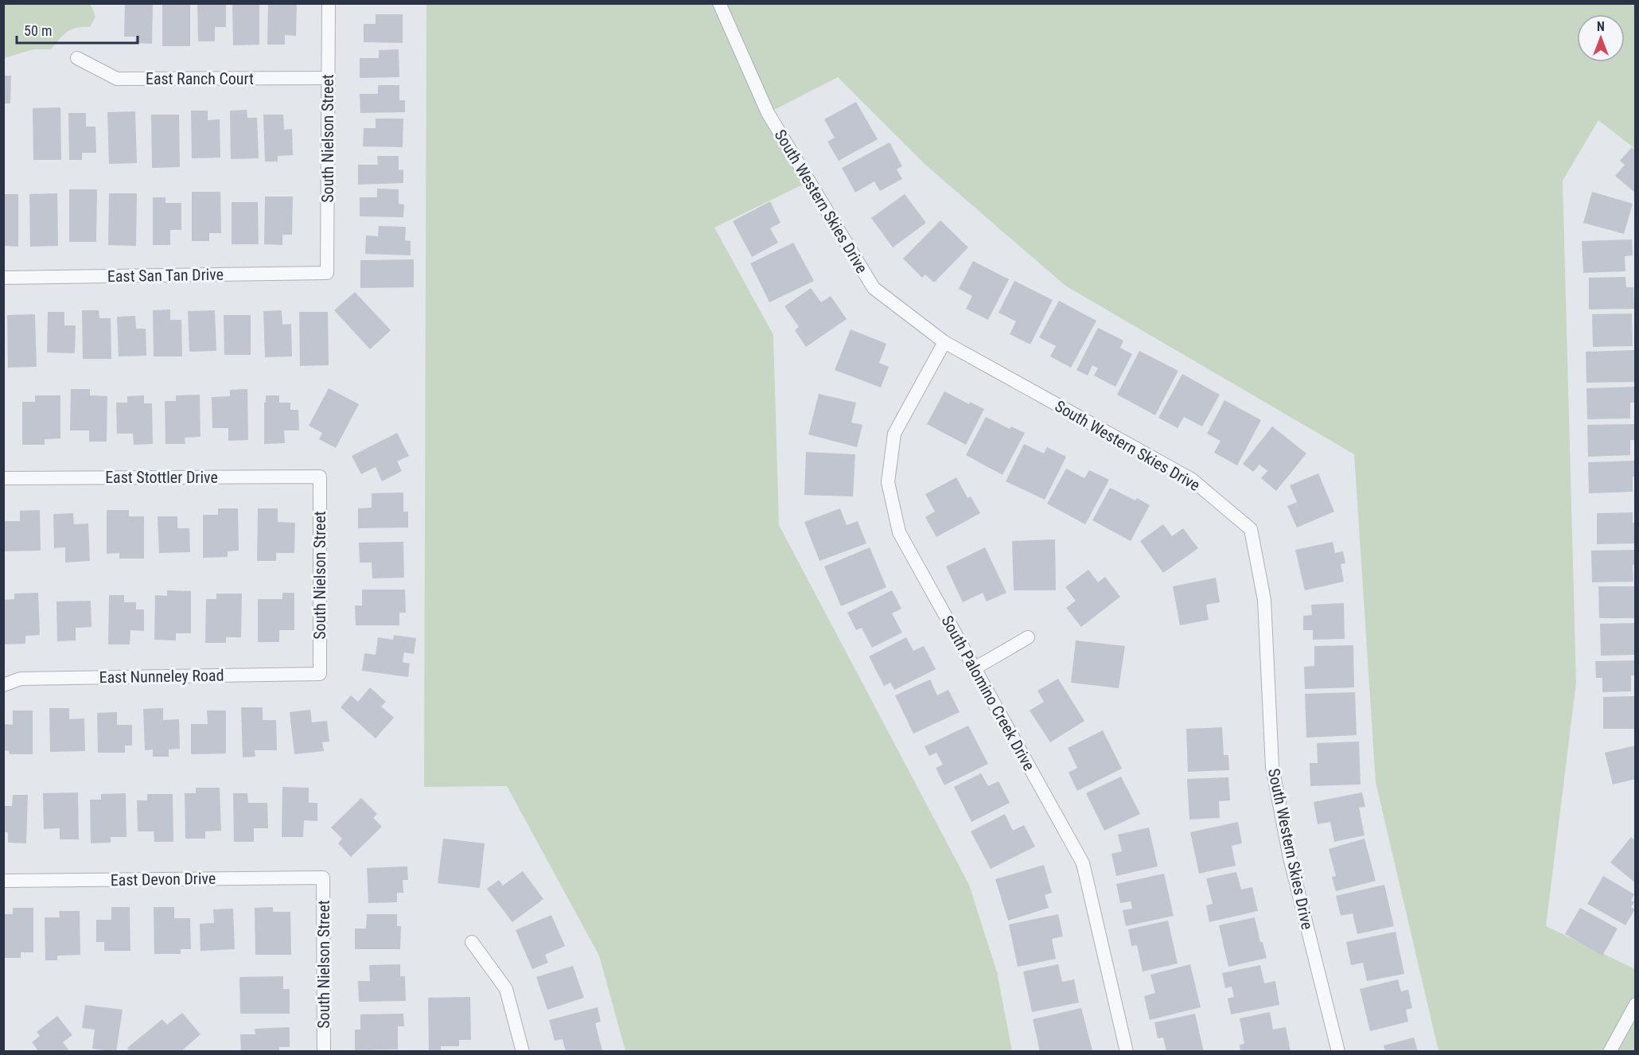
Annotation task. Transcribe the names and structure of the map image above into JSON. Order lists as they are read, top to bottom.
{
  "streets": {
    "street": [
      "East Ranch Court",
      "South Nielson Street",
      "South Western Skies Drive",
      "East San Tan Drive",
      "East Stottler Drive",
      "East Nunneley Road",
      "South Palomino Creek Drive",
      "East Devon Drive"
    ]
  },
  "crossings": [
    ["East Ranch Court", "South Nielson Street"],
    ["South Nielson Street", "East San Tan Drive"],
    ["South Nielson Street", "East Stottler Drive"],
    ["South Nielson Street", "East Nunneley Road"],
    ["South Nielson Street", "East Devon Drive"],
    ["South Western Skies Drive", "South Palomino Creek Drive"]
  ],
  "scale_bar": "50 m",
  "north": "top"
}
